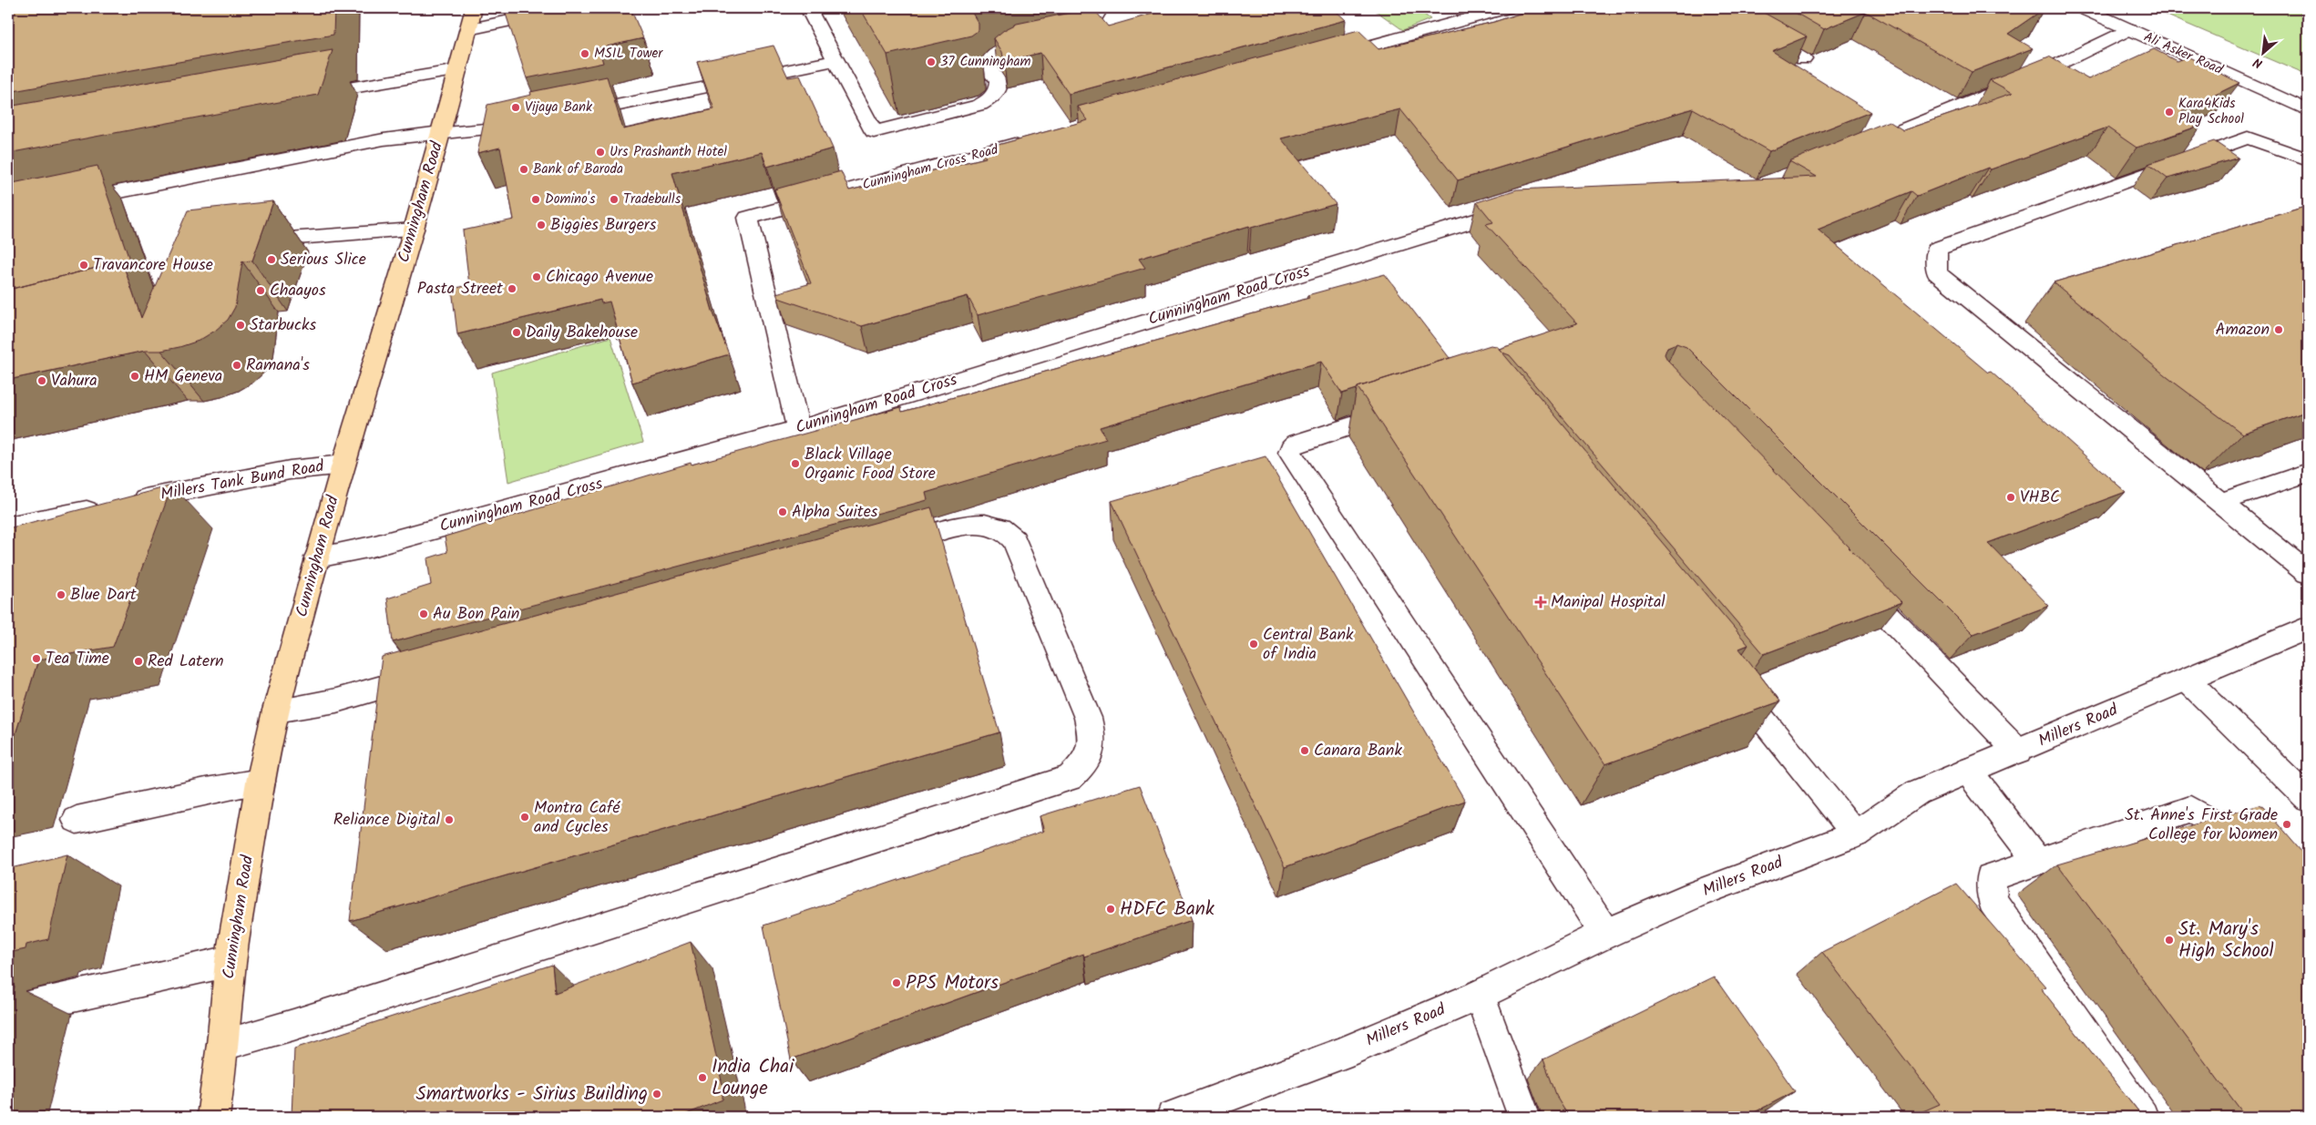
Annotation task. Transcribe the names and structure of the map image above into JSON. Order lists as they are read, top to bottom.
{
  "streets": {
    "main road": ["Cunningham Road"],
    "street": [
      "Ali Asker Road",
      "Cunningham Cross Road",
      "Cunningham Road Cross",
      "Millers Tank Bund Road",
      "Millers Road"
    ]
  },
  "crossings": [
    ["Cunningham Cross Road", "Cunningham Road Cross"],
    ["Cunningham Road", "Cunningham Road Cross"],
    ["Cunningham Road", "Millers Tank Bund Road"]
  ],
  "places": {
    "other": [
      "MSIL Tower",
      "37 Cunningham",
      "Vijaya Bank",
      "Kara4Kids Play School",
      "Urs Prashanth Hotel",
      "Bank of Baroda",
      "Domino's",
      "Tradebulls",
      "Biggies Burgers",
      "Serious Slice",
      "Travancore House",
      "Chicago Avenue",
      "Pasta Street",
      "Chaayos",
      "Starbucks",
      "Amazon",
      "Daily Bakehouse",
      "Ramana's",
      "HM Geneva",
      "Vahura",
      "Black Village Organic Food Store",
      "VHBC",
      "Alpha Suites",
      "Blue Dart",
      "Au Bon Pain",
      "Central Bank of India",
      "Tea Time",
      "Red Latern",
      "Canara Bank",
      "Montra Café and Cycles",
      "Reliance Digital",
      "St. Anne's First Grade College for Women",
      "HDFC Bank",
      "St. Mary's High School",
      "PPS Motors",
      "India Chai Lounge",
      "Smartworks - Sirius Building"
    ],
    "health": ["Manipal Hospital"]
  },
  "north": "bottom left"
}
